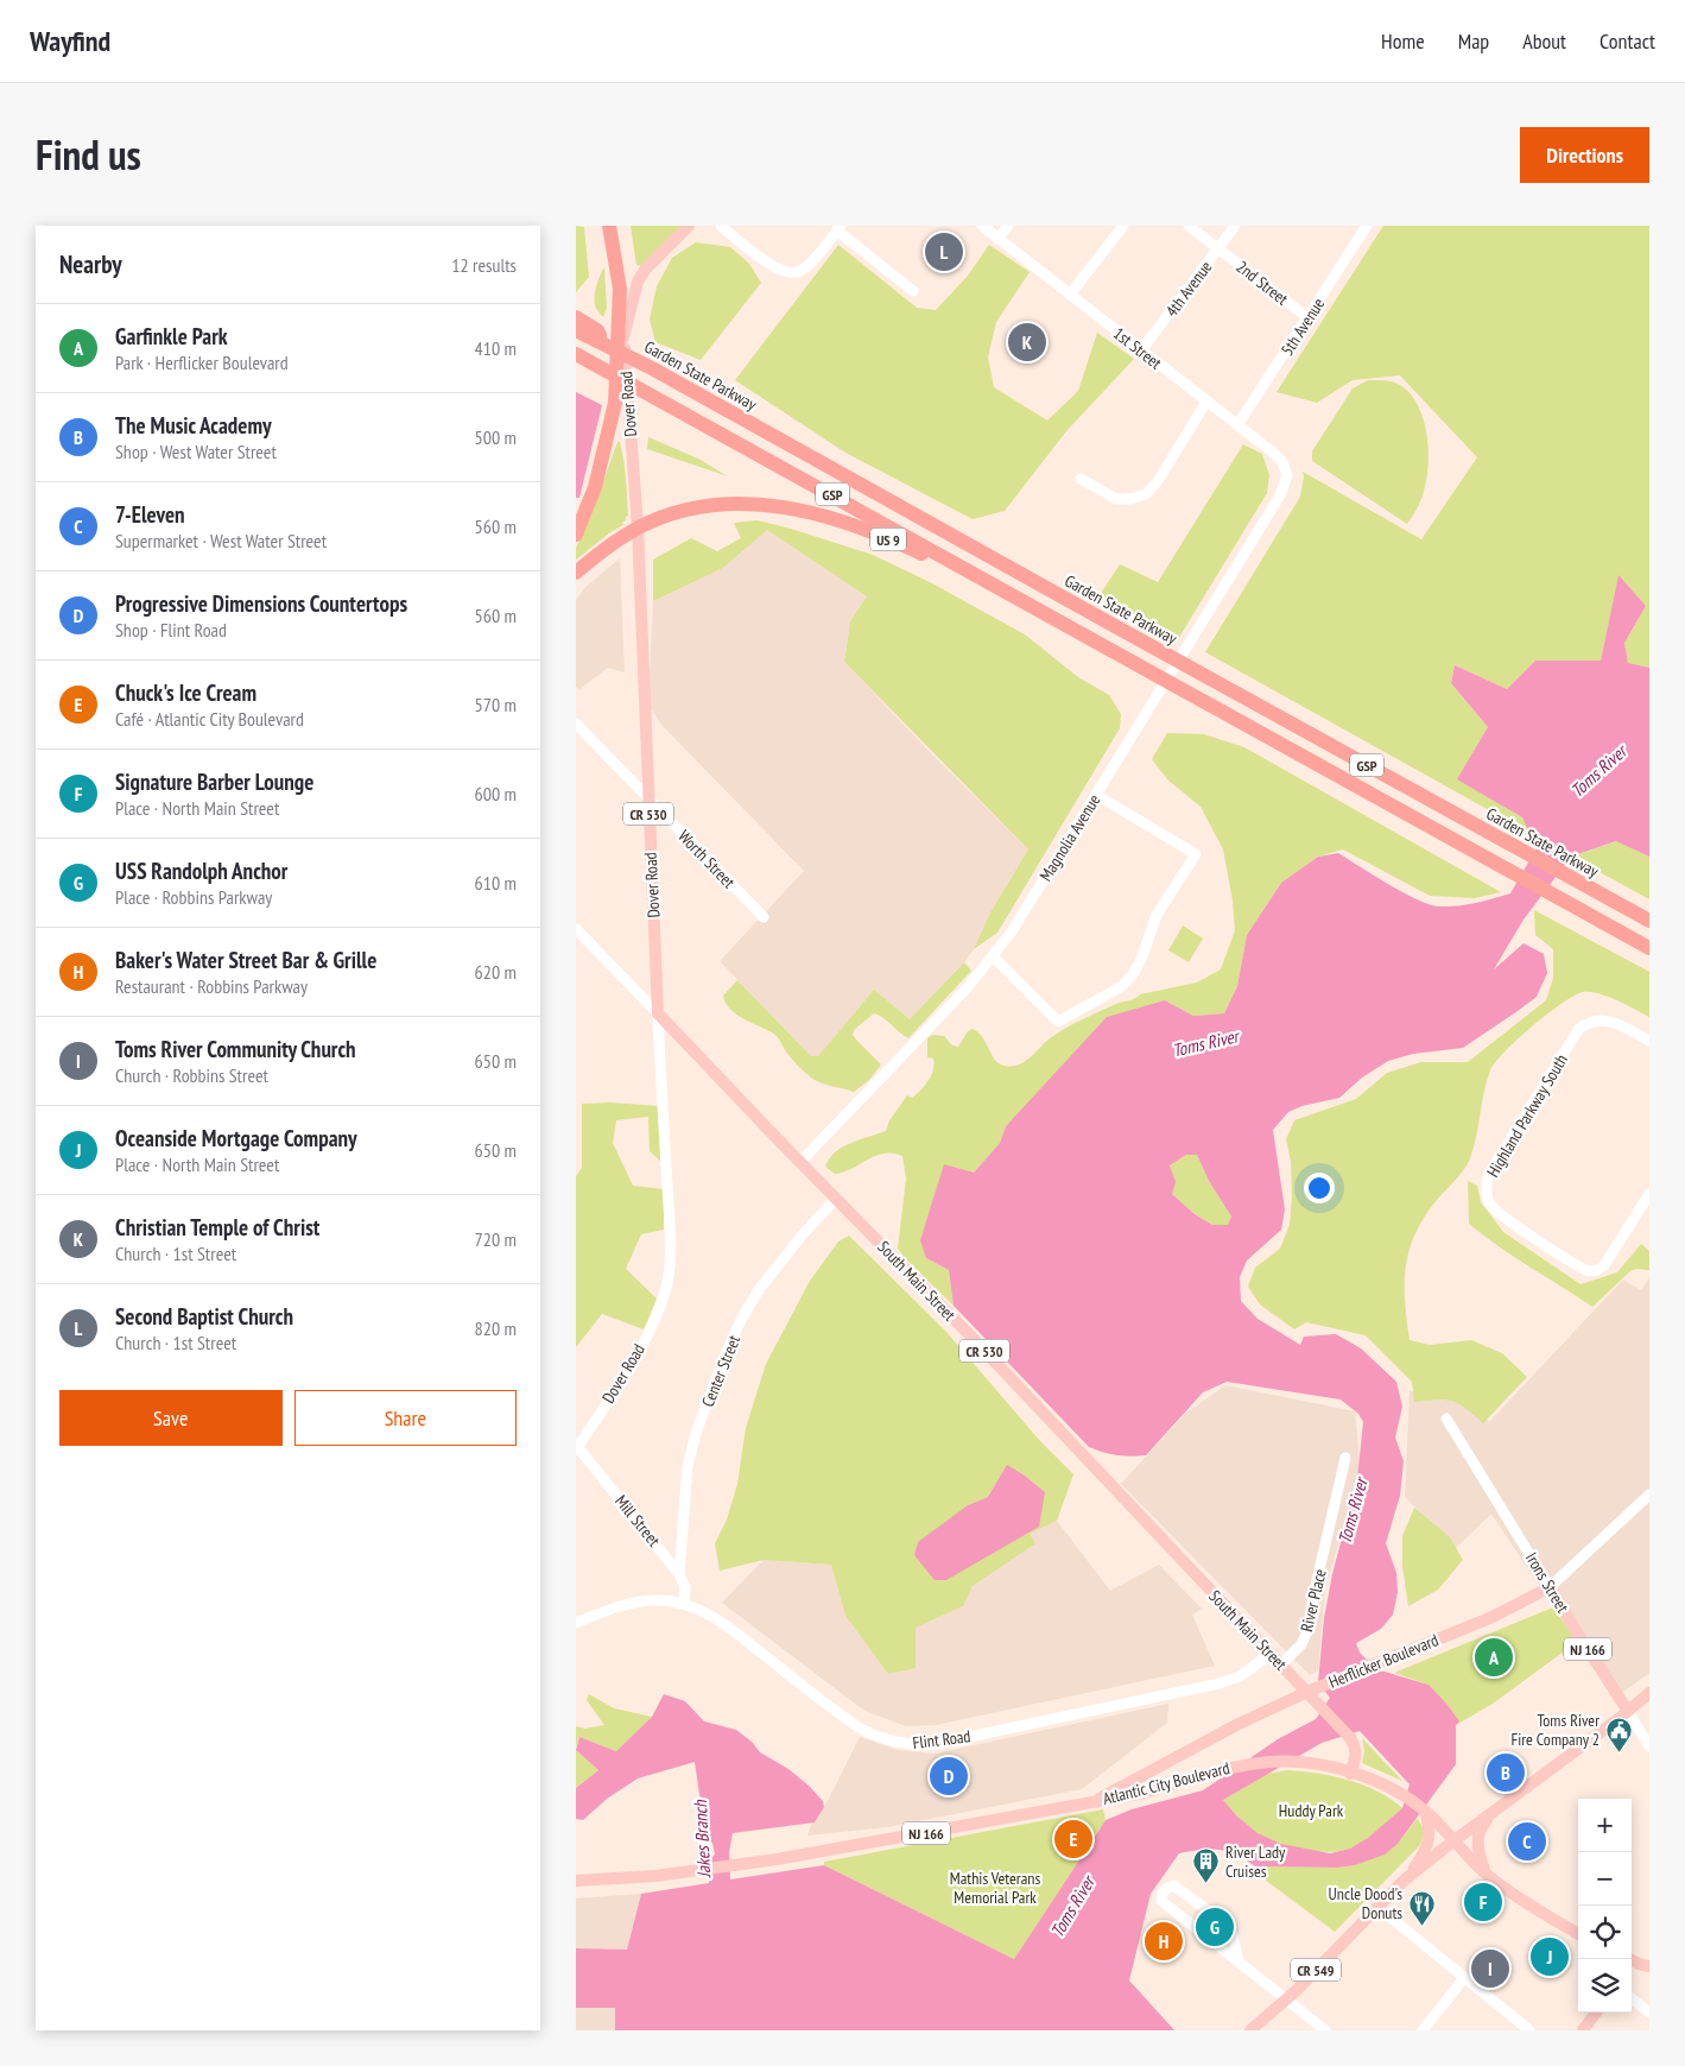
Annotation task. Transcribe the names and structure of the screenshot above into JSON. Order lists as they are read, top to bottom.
{
  "streets": {
    "highway": ["Garden State Parkway", "GSP", "US 9"],
    "main road": [
      "Dover Road",
      "CR 530",
      "South Main Street",
      "Irons Street",
      "NJ 166",
      "Herflicker Boulevard",
      "Atlantic City Boulevard",
      "CR 549"
    ],
    "street": [
      "2nd Street",
      "4th Avenue",
      "5th Avenue",
      "1st Street",
      "Magnolia Avenue",
      "Worth Street",
      "Highland Parkway South",
      "Center Street",
      "Mill Street",
      "River Place",
      "Flint Road"
    ]
  },
  "crossings": [
    ["2nd Street", "4th Avenue"],
    ["2nd Street", "5th Avenue"],
    ["4th Avenue", "1st Street"],
    ["5th Avenue", "1st Street"],
    ["1st Street", "Magnolia Avenue"],
    ["Dover Road", "US 9"],
    ["Dover Road", "Worth Street"],
    ["Dover Road", "South Main Street"],
    ["Dover Road", "Mill Street"],
    ["GSP", "US 9"],
    ["Magnolia Avenue", "South Main Street"],
    ["South Main Street", "Center Street"],
    ["South Main Street", "River Place"],
    ["South Main Street", "Herflicker Boulevard"],
    ["South Main Street", "Flint Road"],
    ["South Main Street", "Atlantic City Boulevard"],
    ["Center Street", "Mill Street"],
    ["Mill Street", "Flint Road"],
    ["Irons Street", "Herflicker Boulevard"],
    ["NJ 166", "Atlantic City Boulevard"],
    ["NJ 166", "CR 549"],
    ["Herflicker Boulevard", "Atlantic City Boulevard"],
    ["Atlantic City Boulevard", "CR 549"]
  ],
  "water": ["Toms River", "Jakes Branch"],
  "parks": ["Huddy Park", "Mathis Veterans Memorial Park"],
  "places": {
    "public building": ["Toms River Fire Company 2"],
    "building": ["River Lady Cruises"],
    "restaurant": ["Uncle Dood's Donuts"]
  },
  "page": {
    "header": "Wayfind",
    "nav": [
      "Home",
      "Map",
      "About",
      "Contact"
    ],
    "title": "Find us",
    "buttons": [
      "Directions",
      ["Save", "Share"]
    ],
    "heading": ["Nearby", "12 results"],
    "pins": [
      "L",
      "K",
      "A",
      "B",
      "D",
      "E",
      "C",
      "F",
      "G",
      "H",
      "J",
      "I"
    ],
    "list": [
      {
        "mark": "A",
        "name": "Garfinkle Park",
        "note": "Park · Herflicker Boulevard",
        "value": "410 m"
      },
      {
        "mark": "B",
        "name": "The Music Academy",
        "note": "Shop · West Water Street",
        "value": "500 m"
      },
      {
        "mark": "C",
        "name": "7-Eleven",
        "note": "Supermarket · West Water Street",
        "value": "560 m"
      },
      {
        "mark": "D",
        "name": "Progressive Dimensions Countertops",
        "note": "Shop · Flint Road",
        "value": "560 m"
      },
      {
        "mark": "E",
        "name": "Chuck's Ice Cream",
        "note": "Café · Atlantic City Boulevard",
        "value": "570 m"
      },
      {
        "mark": "F",
        "name": "Signature Barber Lounge",
        "note": "Place · North Main Street",
        "value": "600 m"
      },
      {
        "mark": "G",
        "name": "USS Randolph Anchor",
        "note": "Place · Robbins Parkway",
        "value": "610 m"
      },
      {
        "mark": "H",
        "name": "Baker's Water Street Bar & Grille",
        "note": "Restaurant · Robbins Parkway",
        "value": "620 m"
      },
      {
        "mark": "I",
        "name": "Toms River Community Church",
        "note": "Church · Robbins Street",
        "value": "650 m"
      },
      {
        "mark": "J",
        "name": "Oceanside Mortgage Company",
        "note": "Place · North Main Street",
        "value": "650 m"
      },
      {
        "mark": "K",
        "name": "Christian Temple of Christ",
        "note": "Church · 1st Street",
        "value": "720 m"
      },
      {
        "mark": "L",
        "name": "Second Baptist Church",
        "note": "Church · 1st Street",
        "value": "820 m"
      }
    ],
    "map_buttons": ["+", "−"]
  }
}
